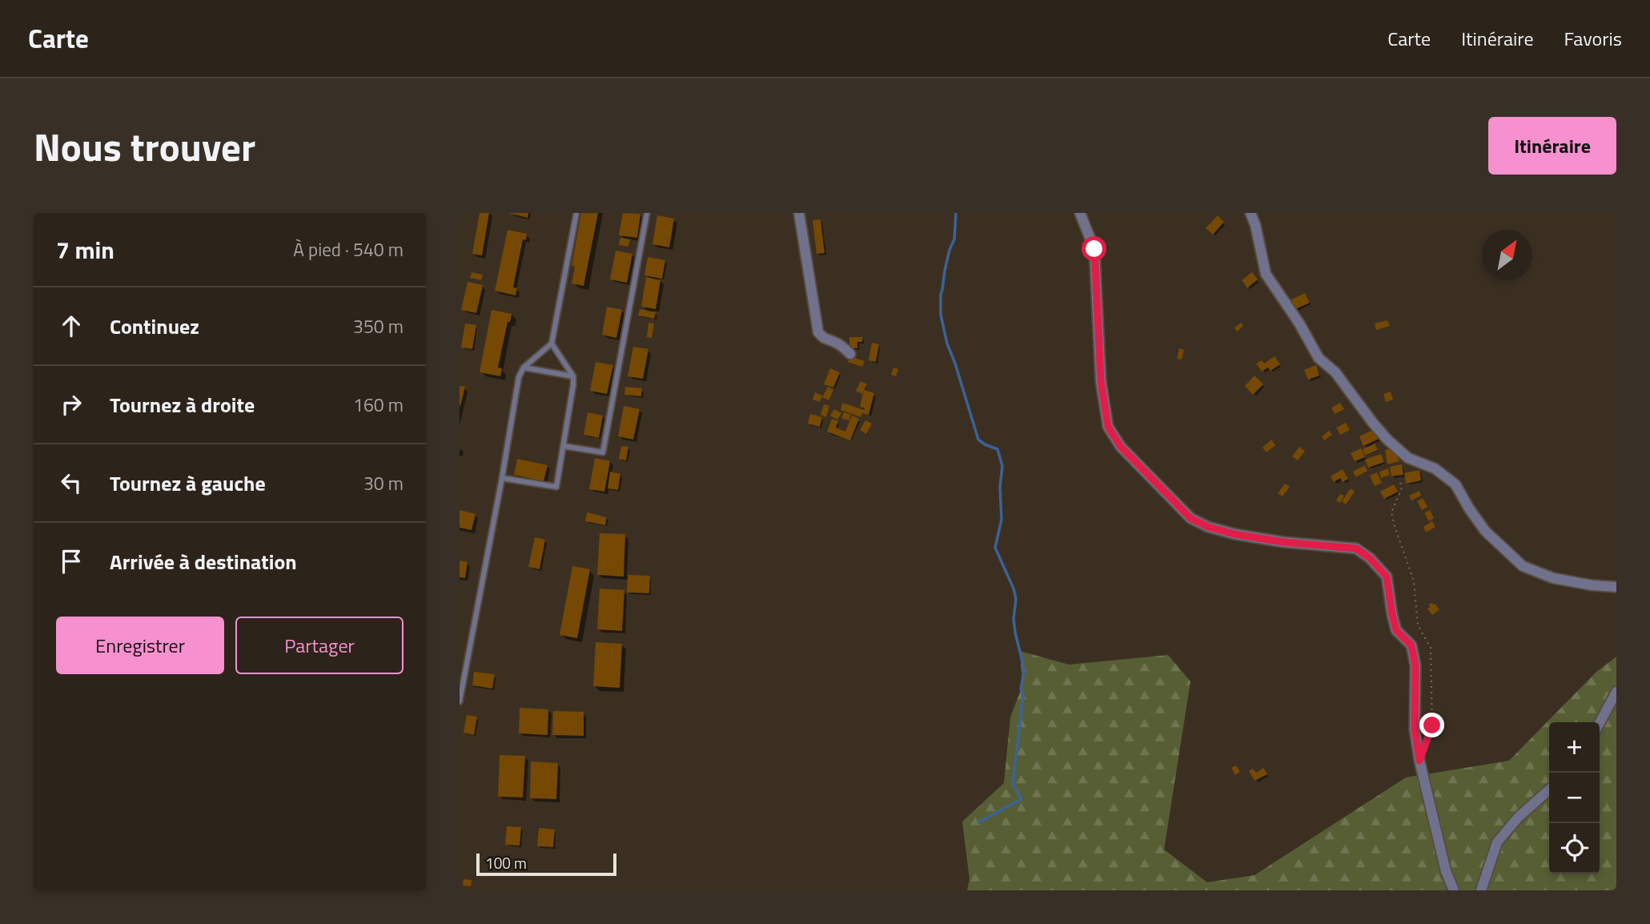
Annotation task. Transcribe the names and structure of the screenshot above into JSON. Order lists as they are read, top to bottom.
{
  "scale_bar": "100 m",
  "north": "top right",
  "page": {
    "header": "Carte",
    "nav": ["Carte", "Itinéraire", "Favoris"],
    "title": "Nous trouver",
    "buttons": [
      "Itinéraire",
      ["Enregistrer", "Partager"]
    ],
    "heading": ["7 min", "À pied · 540 m"],
    "list": [
      ["Continuez", "350 m"],
      ["Tournez à droite", "160 m"],
      ["Tournez à gauche", "30 m"],
      "Arrivée à destination"
    ],
    "map_buttons": ["+", "−"],
    "scale": "100 m"
  }
}
